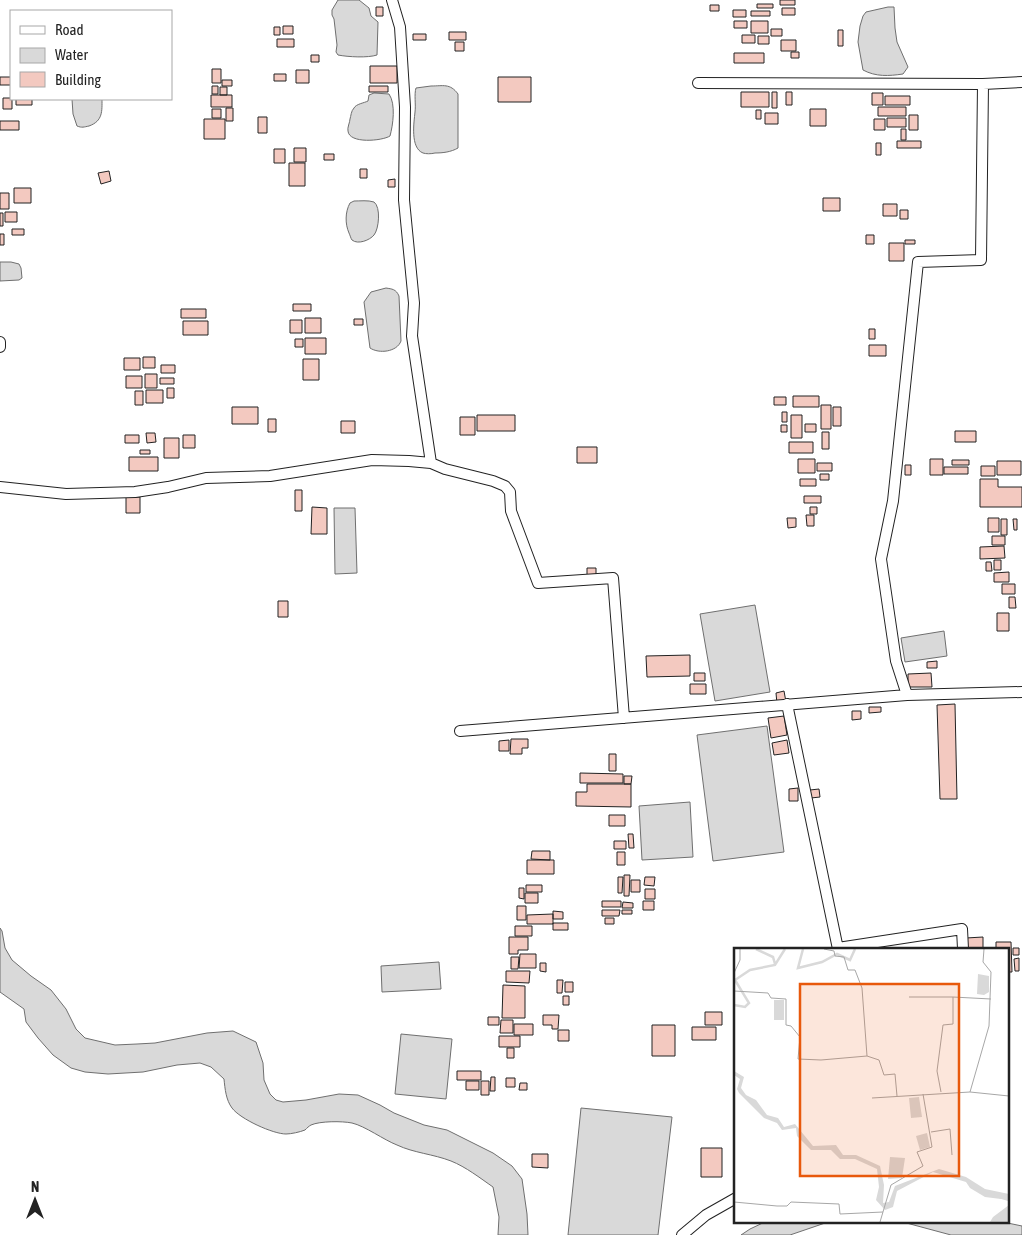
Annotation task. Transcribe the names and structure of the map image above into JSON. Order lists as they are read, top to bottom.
{
  "legend": ["Road", "Water", "Building"],
  "north": "top"
}
